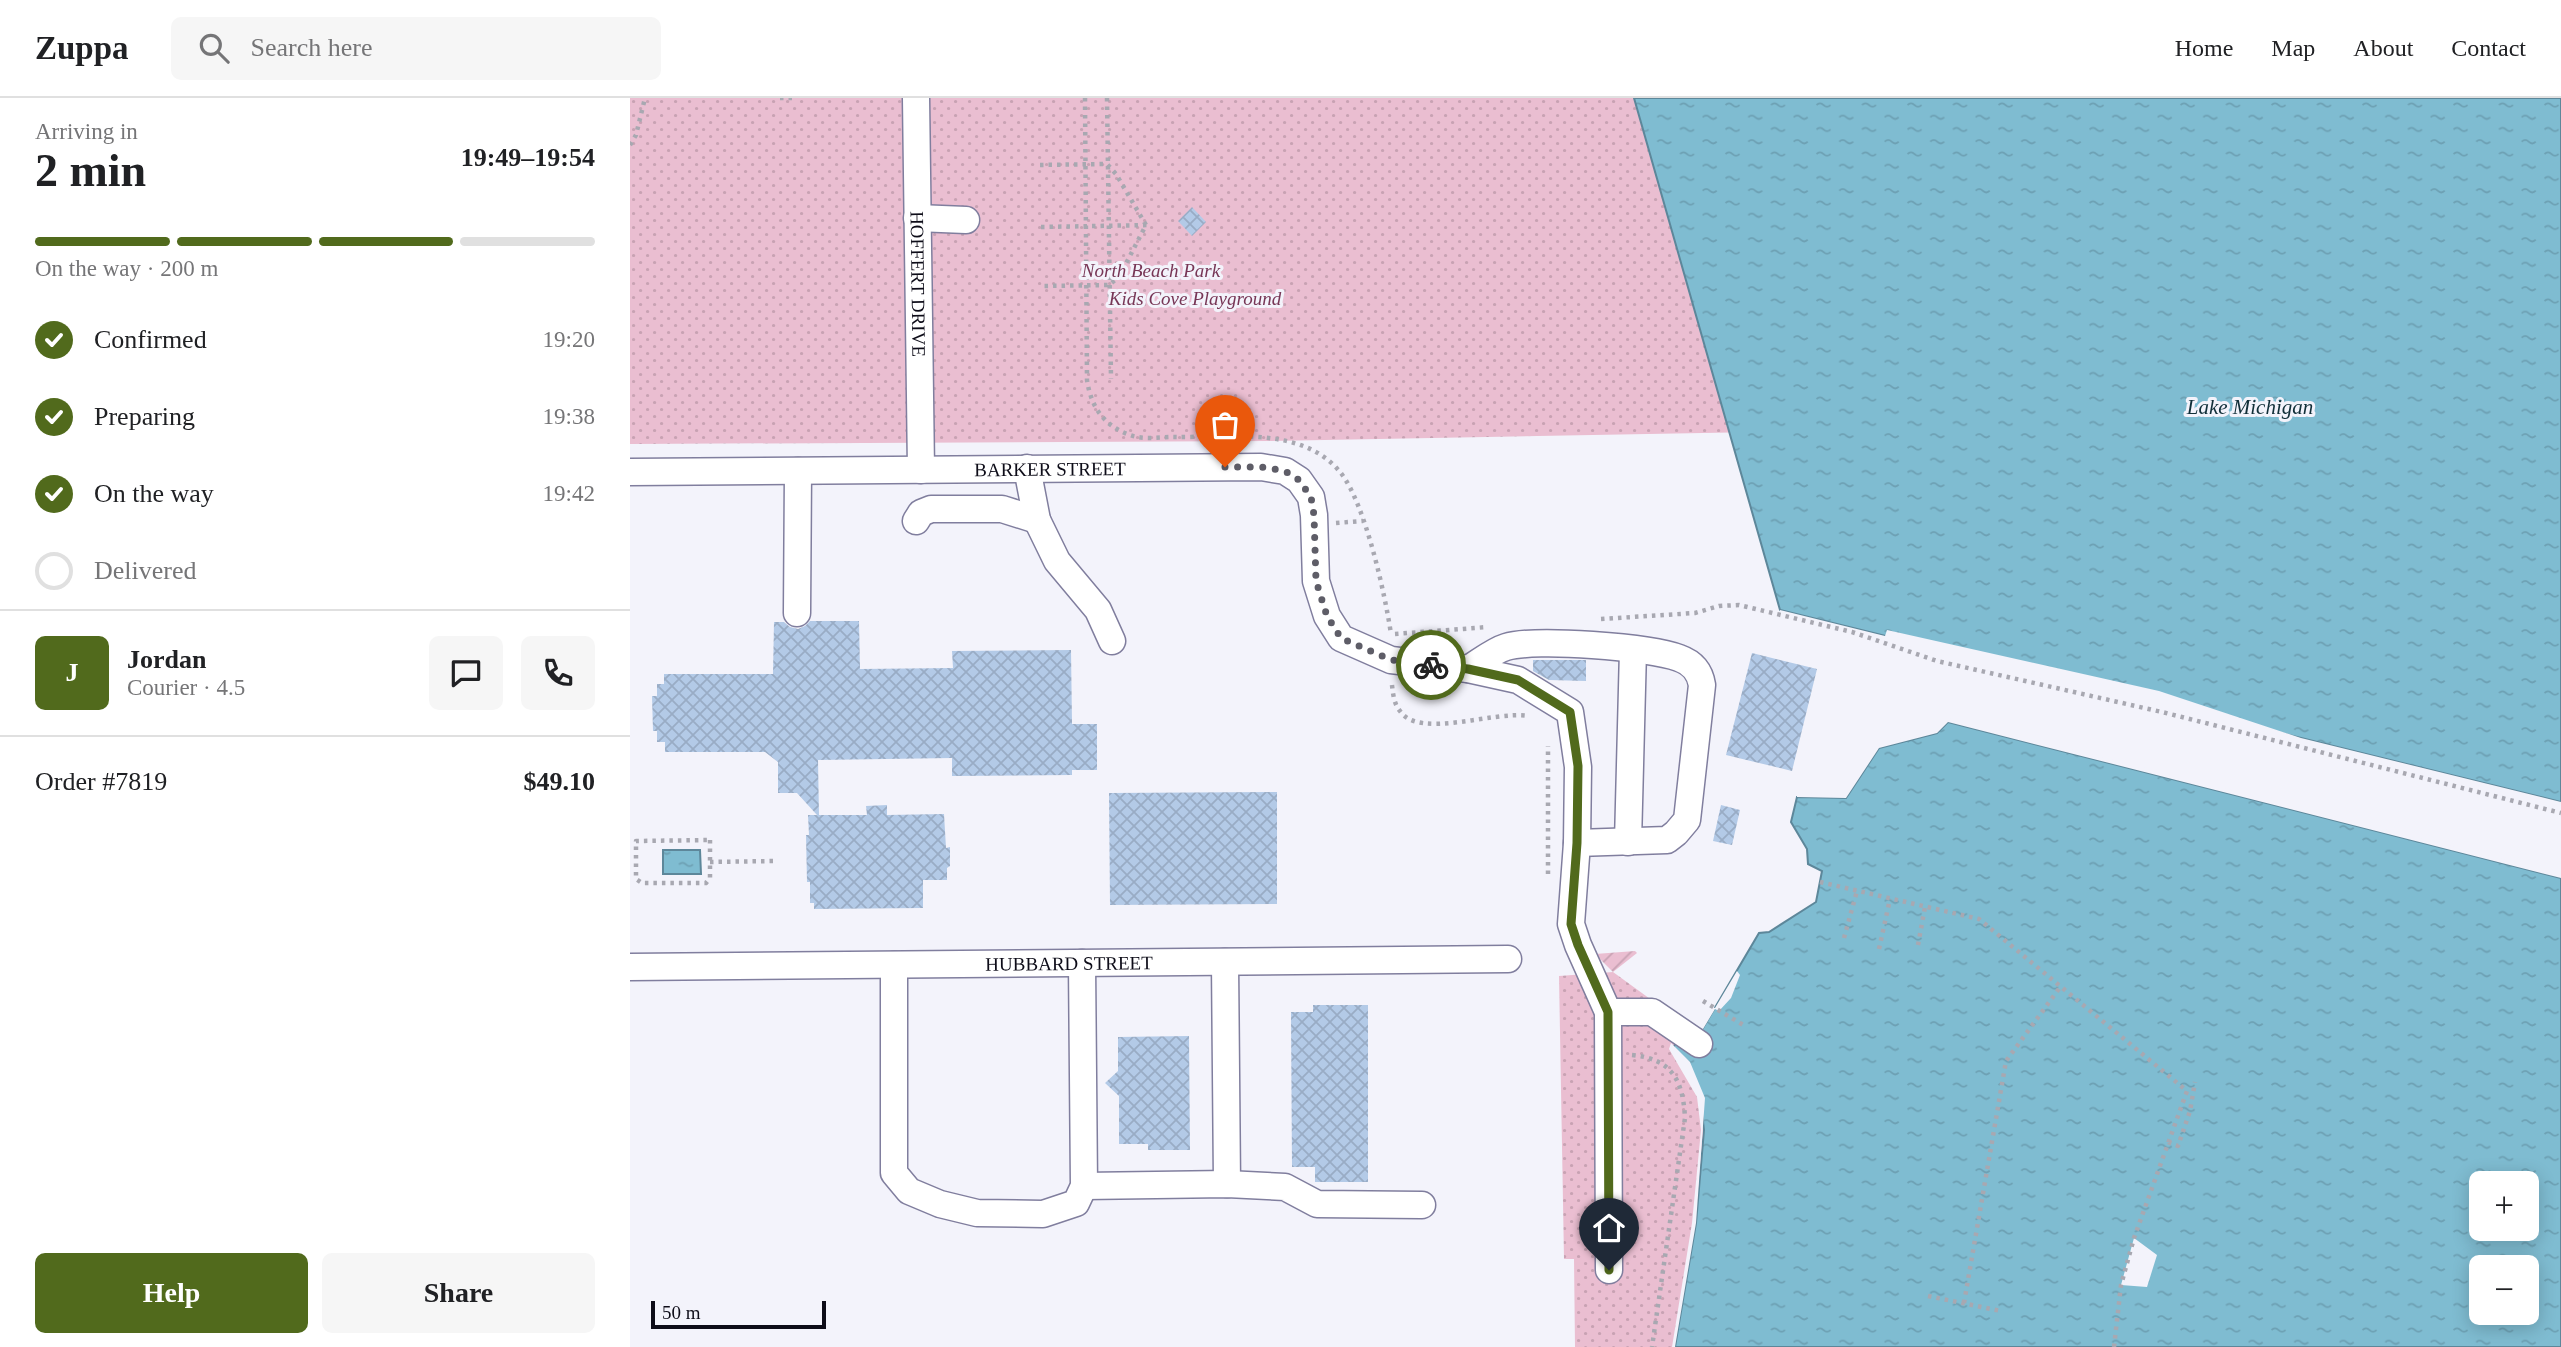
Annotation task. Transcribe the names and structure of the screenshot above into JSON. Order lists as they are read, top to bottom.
{
  "streets": {
    "street": ["HOFFERT DRIVE", "BARKER STREET", "HUBBARD STREET"]
  },
  "crossings": [
    ["HOFFERT DRIVE", "BARKER STREET"]
  ],
  "water": ["Lake Michigan"],
  "parks": ["North Beach Park", "Kids Cove Playground"],
  "scale_bar": "50 m",
  "page": {
    "header": "Zuppa",
    "search": "Search here",
    "nav": [
      "Home",
      "Map",
      "About",
      "Contact"
    ],
    "heading": ["2 min", "Arriving in", "19:49–19:54"],
    "panel": [
      "Jordan",
      "Courier · 4.5",
      "Order #7819",
      "$49.10"
    ],
    "bar": "On the way · 200 m",
    "list": [
      ["Confirmed", "19:20"],
      ["Preparing", "19:38"],
      ["On the way", "19:42"],
      "Delivered"
    ],
    "round": "J",
    "map_buttons": ["+", "−"],
    "buttons": ["Help", "Share"],
    "scale": "50 m"
  }
}
